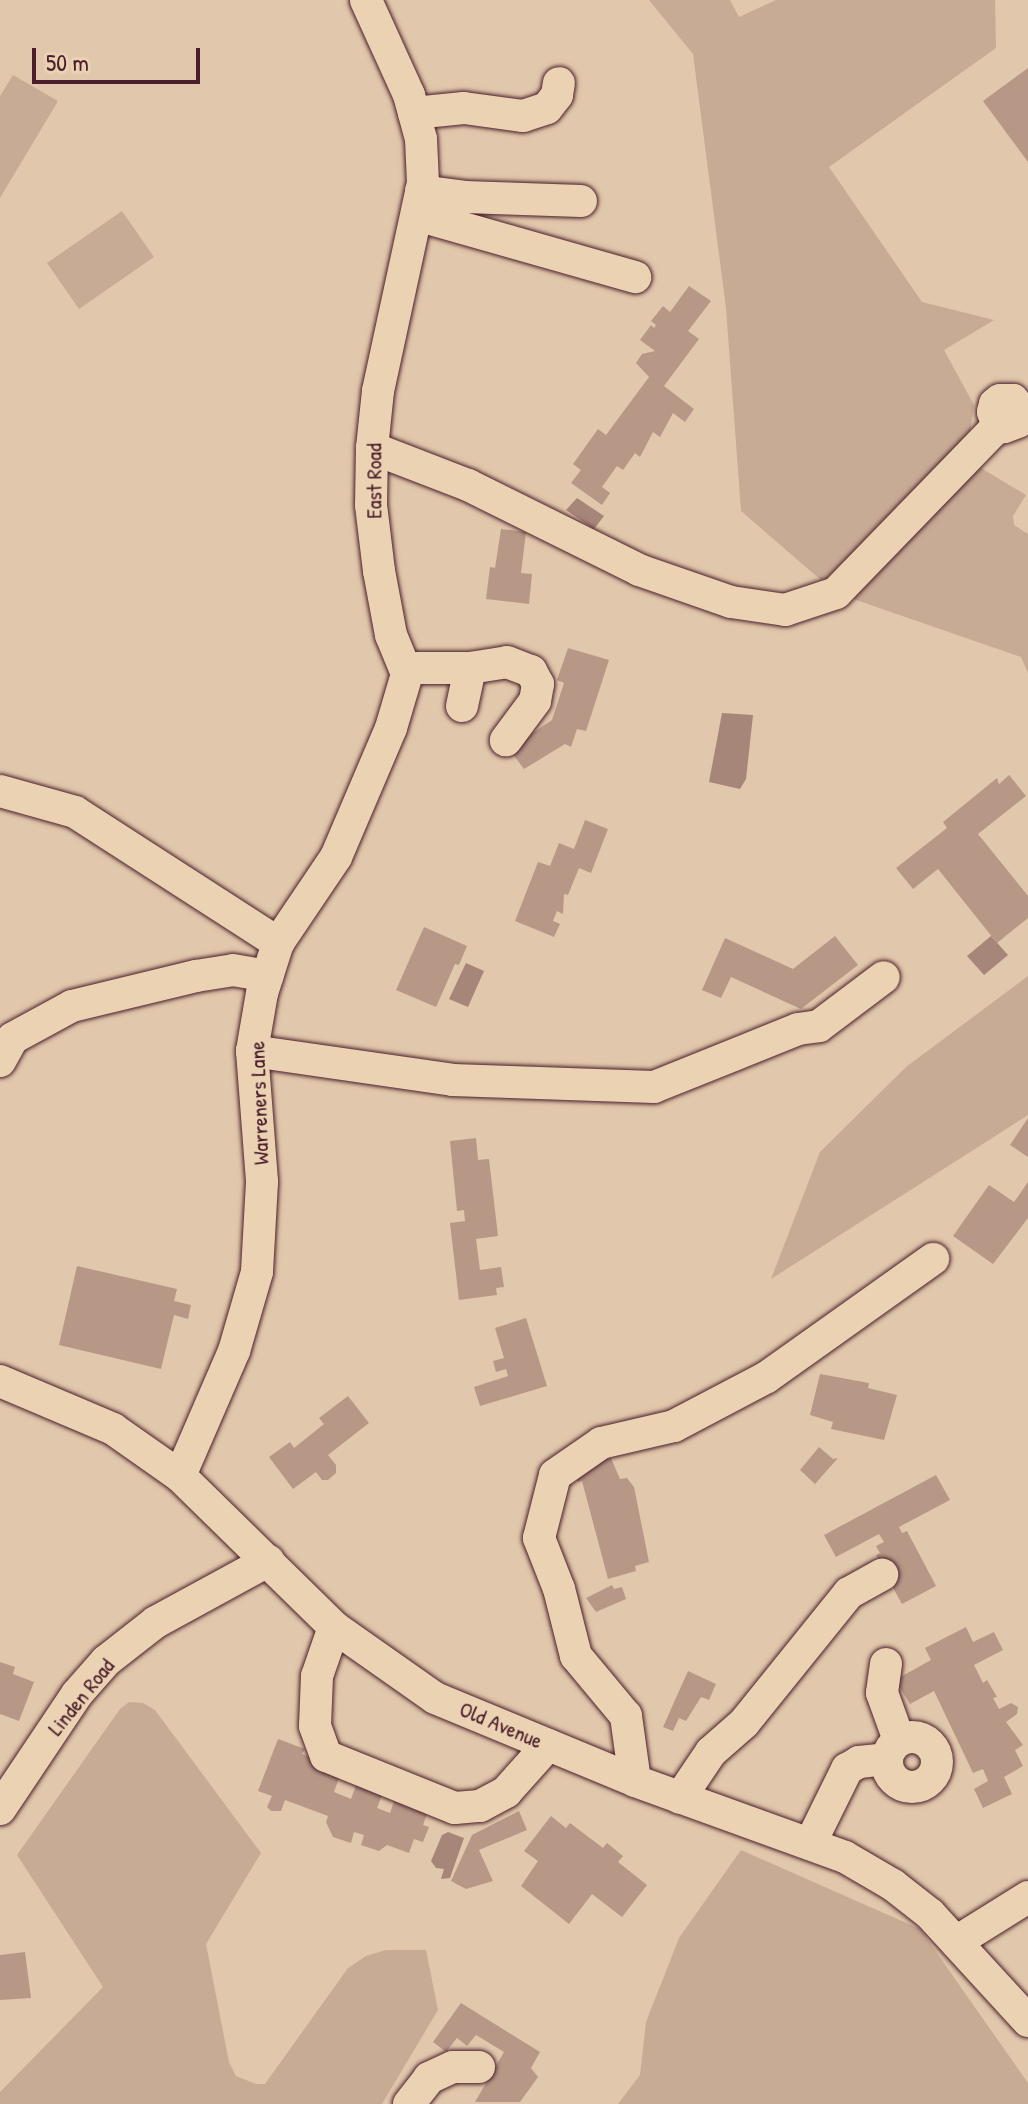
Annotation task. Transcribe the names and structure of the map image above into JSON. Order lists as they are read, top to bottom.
{
  "streets": {
    "street": [
      "East Road",
      "Warreners Lane",
      "Linden Road",
      "Old Avenue"
    ]
  },
  "crossings": [
    ["Warreners Lane", "Old Avenue"],
    ["Linden Road", "Old Avenue"]
  ],
  "scale_bar": "50 m"
}
